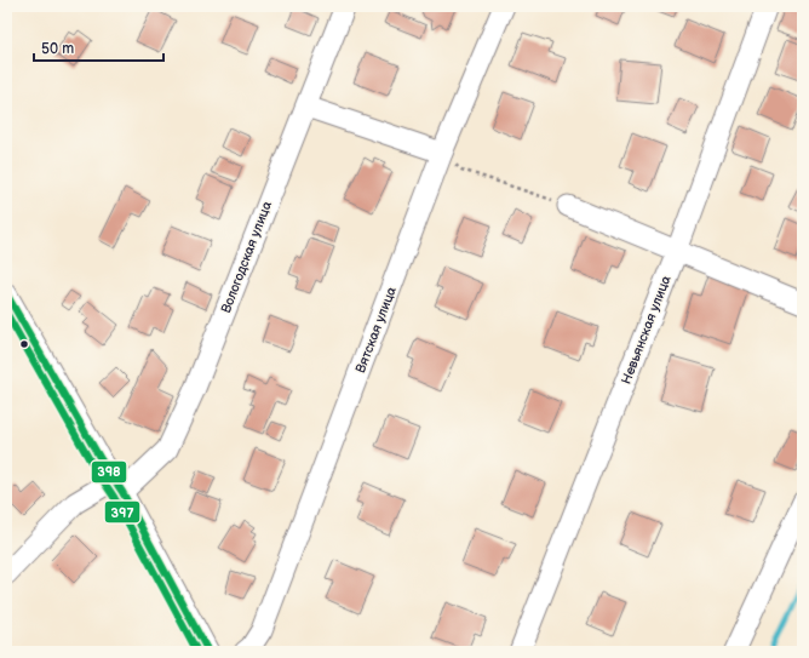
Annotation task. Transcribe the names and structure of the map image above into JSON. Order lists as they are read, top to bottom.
{
  "streets": {
    "street": ["Вологодская улица", "Вятская улица", "Невьянская улица"]
  },
  "lines": ["transit line 398", "transit line 397"],
  "scale_bar": "50 m"
}
